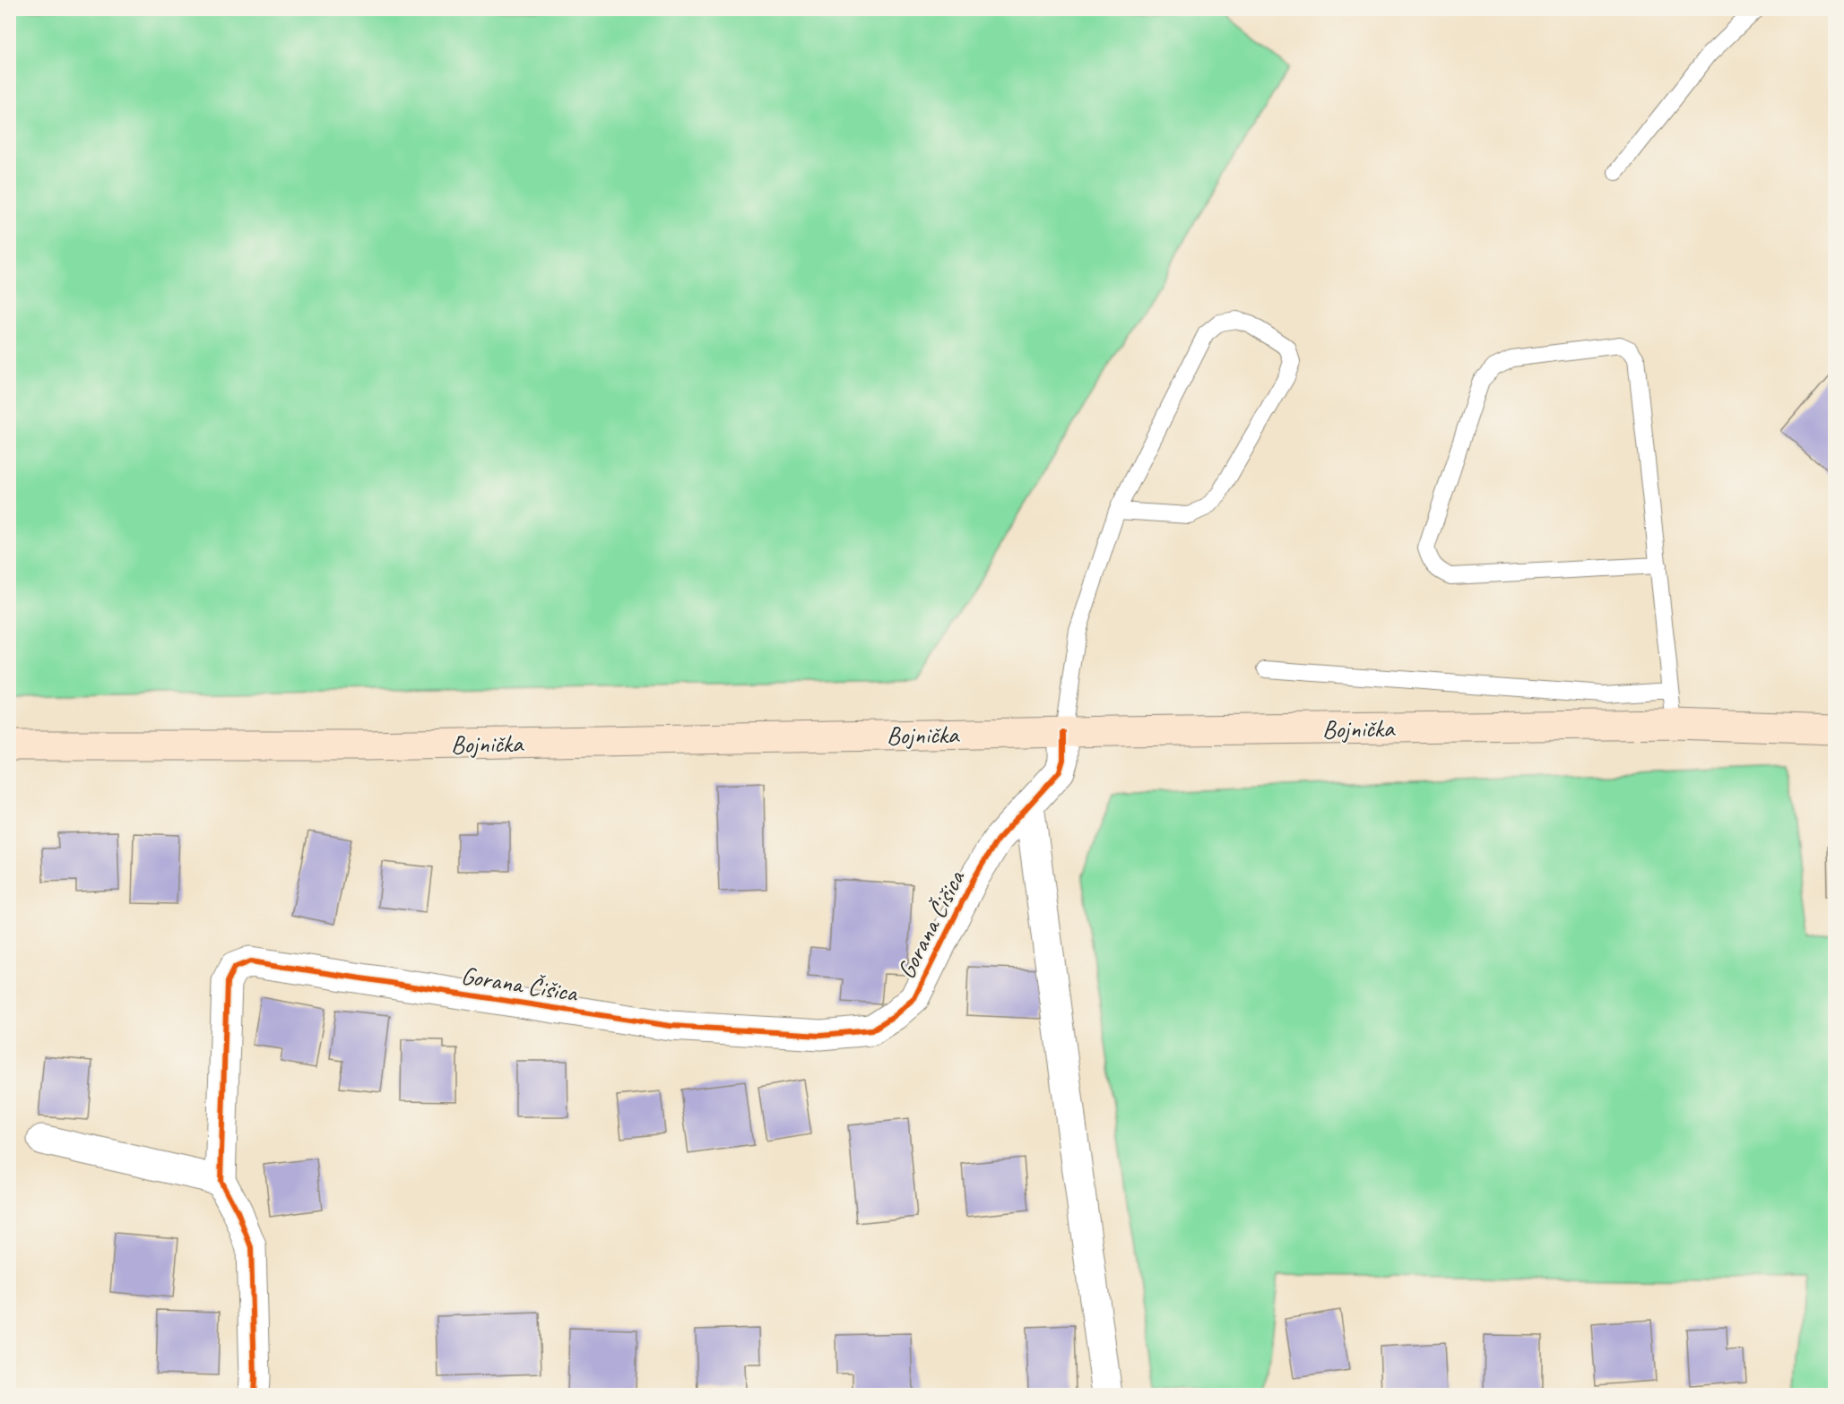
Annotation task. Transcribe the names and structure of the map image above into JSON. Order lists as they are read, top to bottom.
{
  "streets": {
    "main road": ["Bojnička"],
    "street": ["Gorana Čišica"]
  },
  "crossings": [
    ["Bojnička", "Gorana Čišica"]
  ]
}
